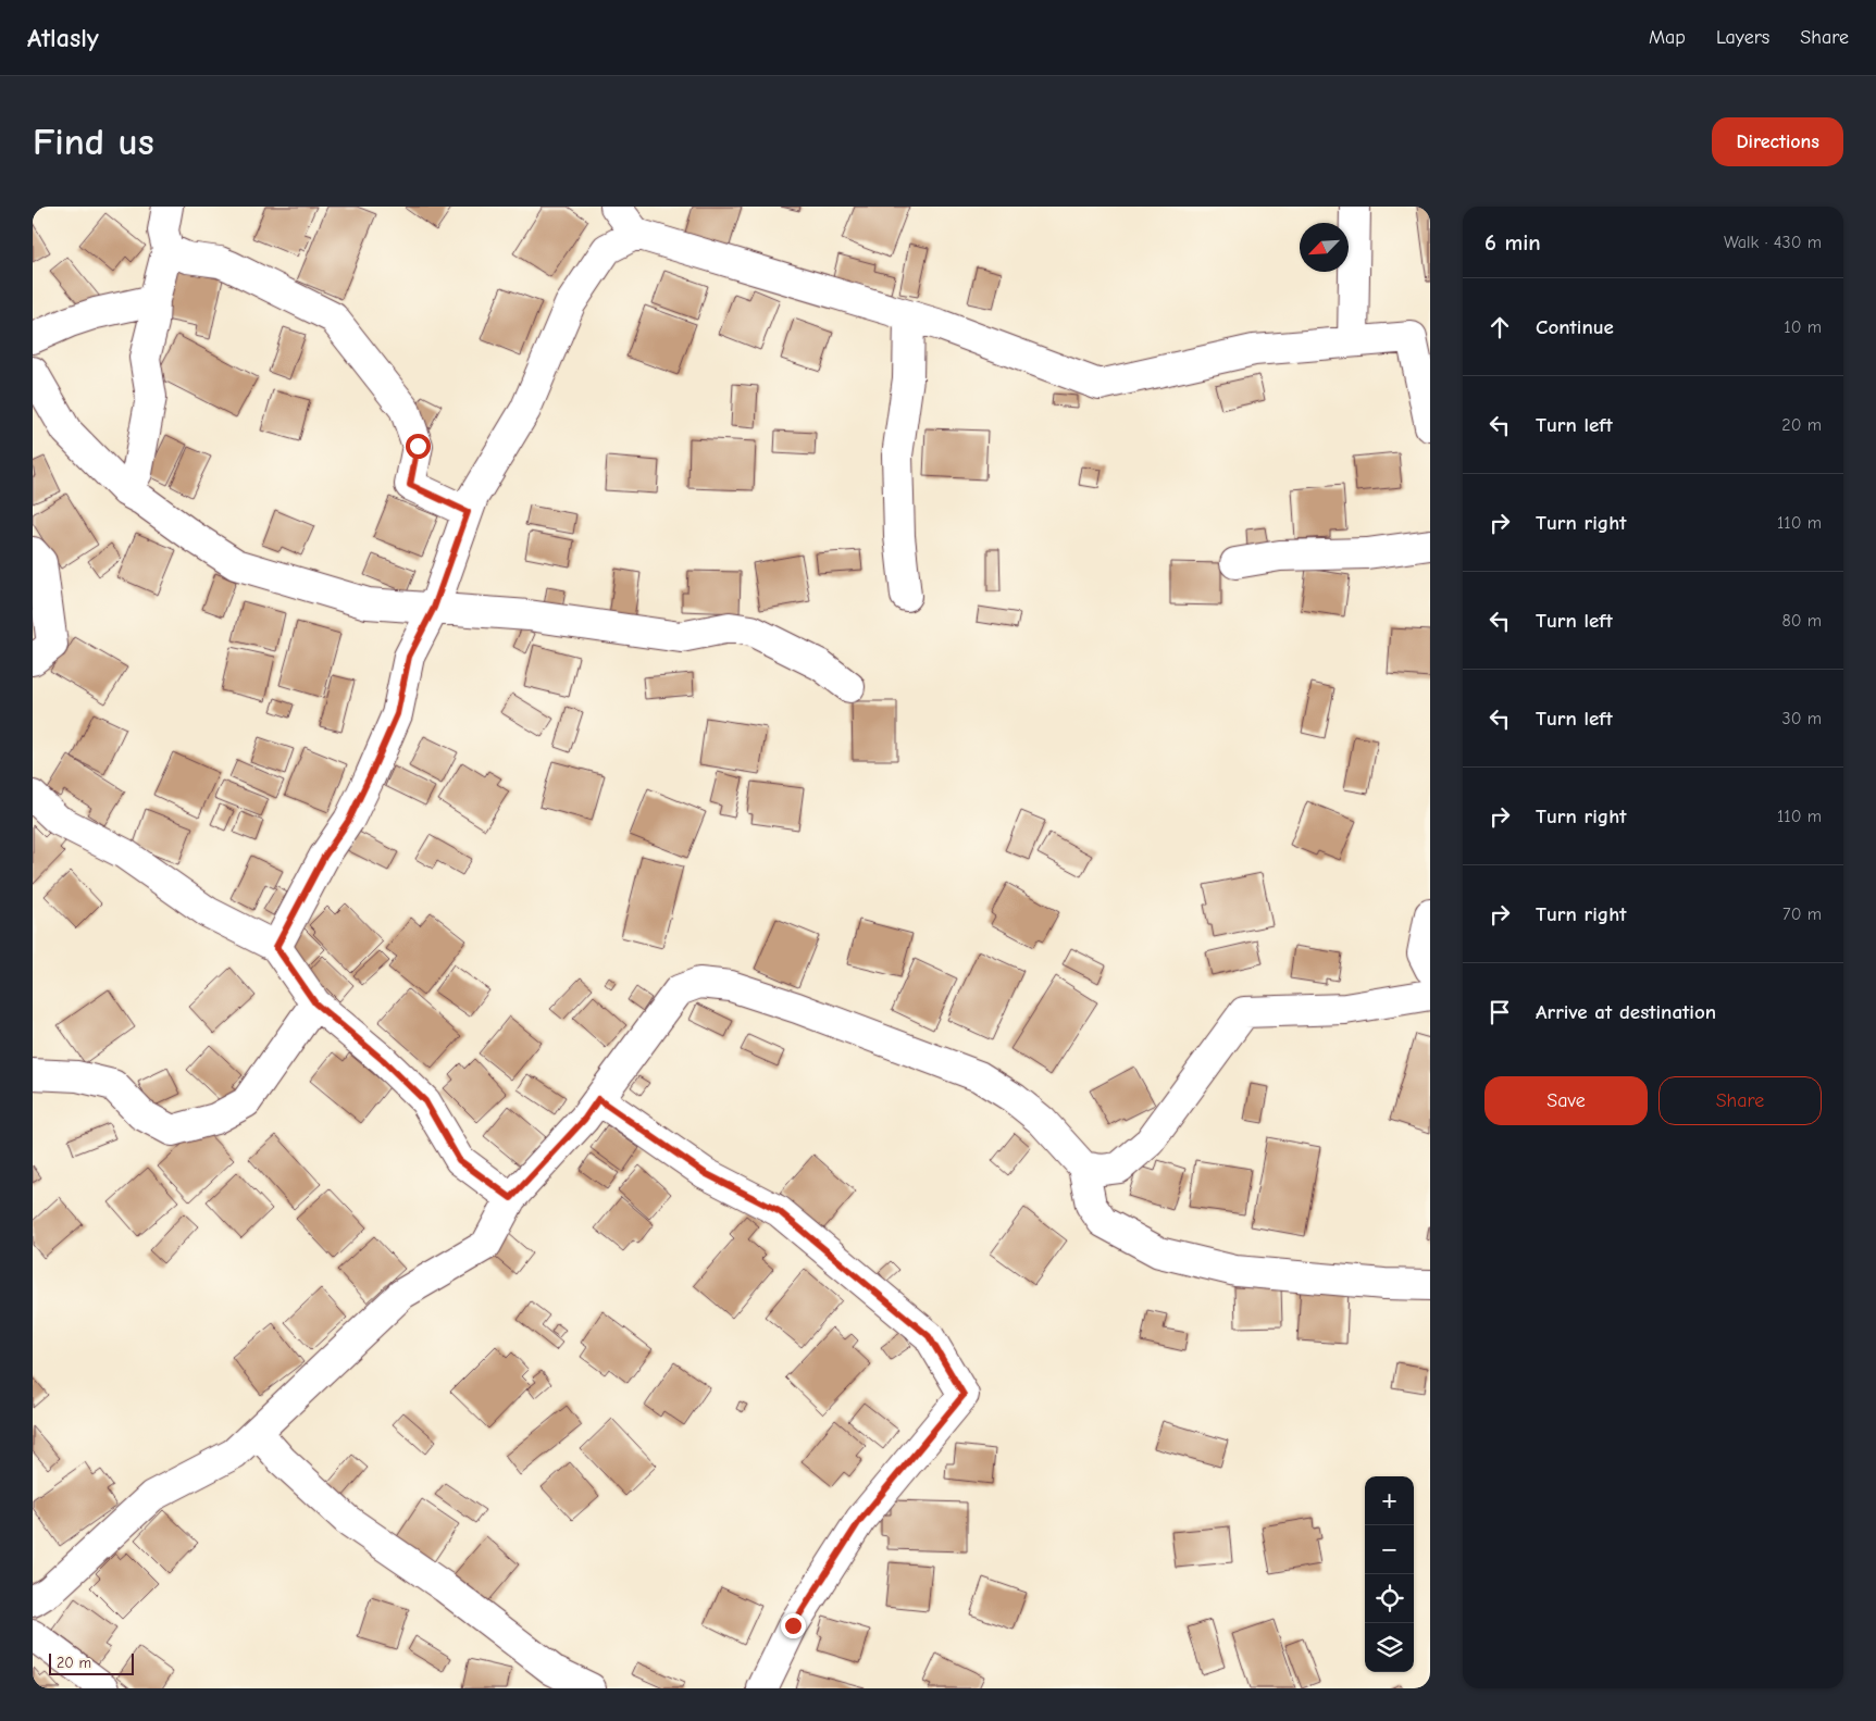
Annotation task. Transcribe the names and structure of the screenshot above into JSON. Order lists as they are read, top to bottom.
{
  "scale_bar": "20 m",
  "north": "bottom left",
  "page": {
    "header": "Atlasly",
    "nav": ["Map", "Layers", "Share"],
    "buttons": [
      "Directions",
      ["Save", "Share"]
    ],
    "title": "Find us",
    "heading": ["6 min", "Walk · 430 m"],
    "list": [
      ["Continue", "10 m"],
      ["Turn left", "20 m"],
      ["Turn right", "110 m"],
      ["Turn left", "80 m"],
      ["Turn left", "30 m"],
      ["Turn right", "110 m"],
      ["Turn right", "70 m"],
      "Arrive at destination"
    ],
    "map_buttons": ["+", "−"],
    "scale": "20 m"
  }
}
